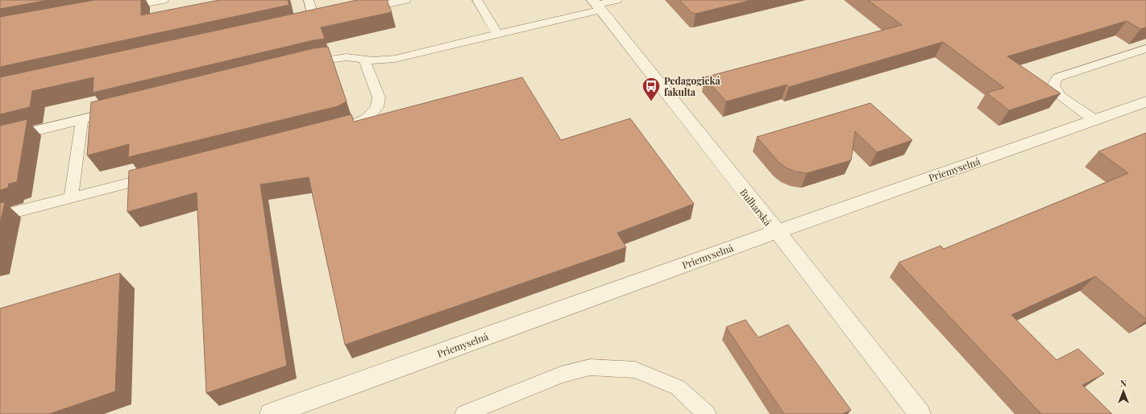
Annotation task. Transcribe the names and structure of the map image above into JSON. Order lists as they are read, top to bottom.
{
  "streets": {
    "street": ["Priemyselná", "Bulharská"]
  },
  "crossings": [
    ["Priemyselná", "Bulharská"]
  ],
  "places": {
    "bus stop": ["Pedagogická fakulta"]
  },
  "north": "top"
}
